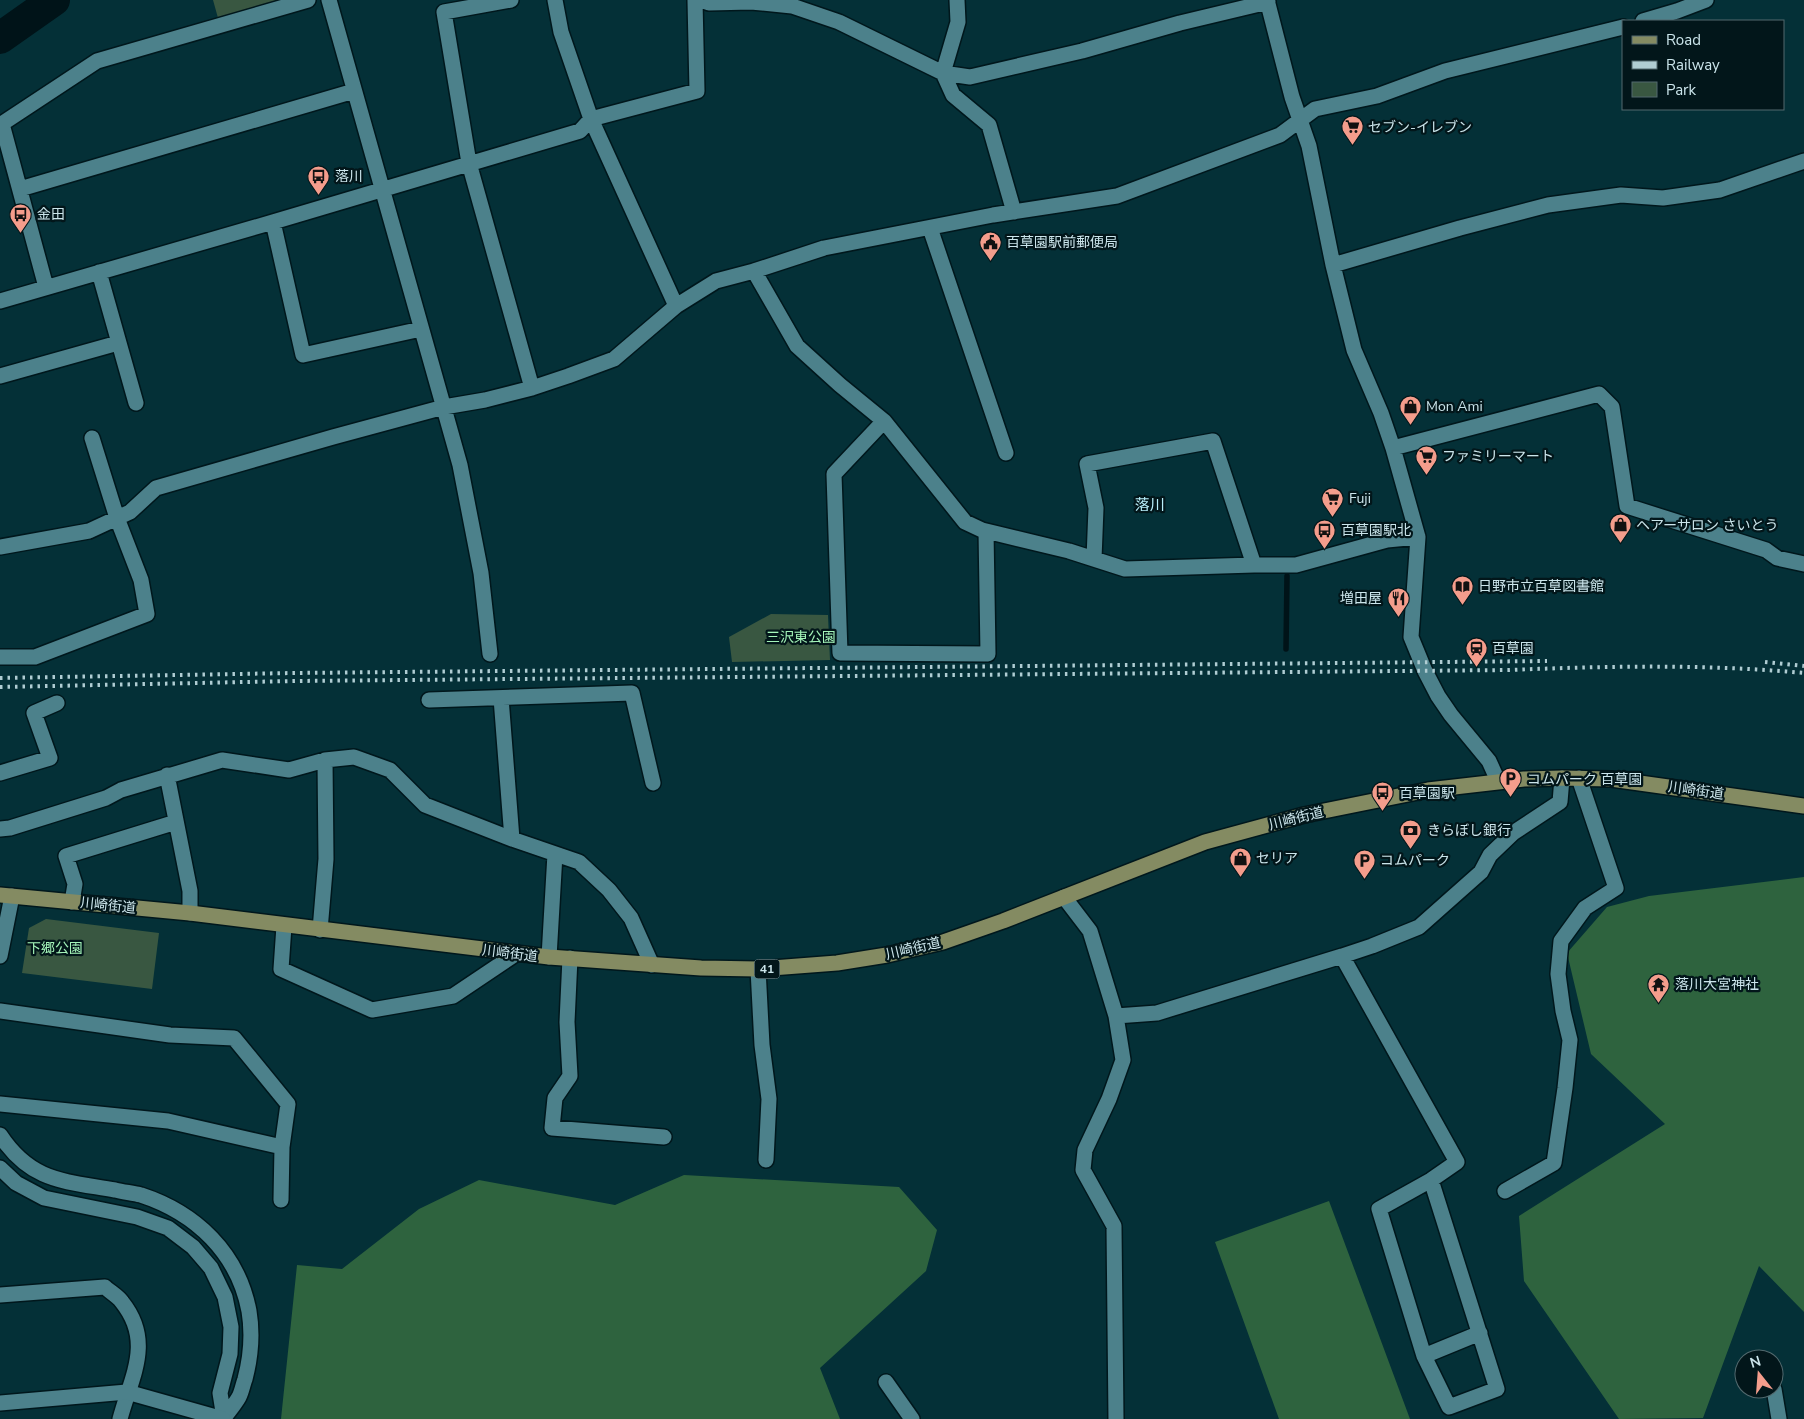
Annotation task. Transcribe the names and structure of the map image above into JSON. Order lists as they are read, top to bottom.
{
  "streets": {
    "main road": ["川崎街道", "41"]
  },
  "districts": ["落川"],
  "parks": ["三沢東公園", "下郷公園"],
  "places": {
    "supermarket": ["セブン-イレブン", "ファミリーマート", "Fuji"],
    "bus stop": [
      "落川",
      "金田",
      "百草園駅北",
      "百草園駅"
    ],
    "public building": ["百草園駅前郵便局"],
    "shop": ["Mon Ami", "ヘアーサロン さいとう", "セリア"],
    "library": ["日野市立百草図書館"],
    "restaurant": ["増田屋"],
    "station": ["百草園"],
    "parking": ["コムパーク 百草園", "コムパーク"],
    "bank": ["きらぼし銀行"],
    "temple": ["落川大宮神社"]
  },
  "legend": ["Road", "Railway", "Park"],
  "north": "top"
}
